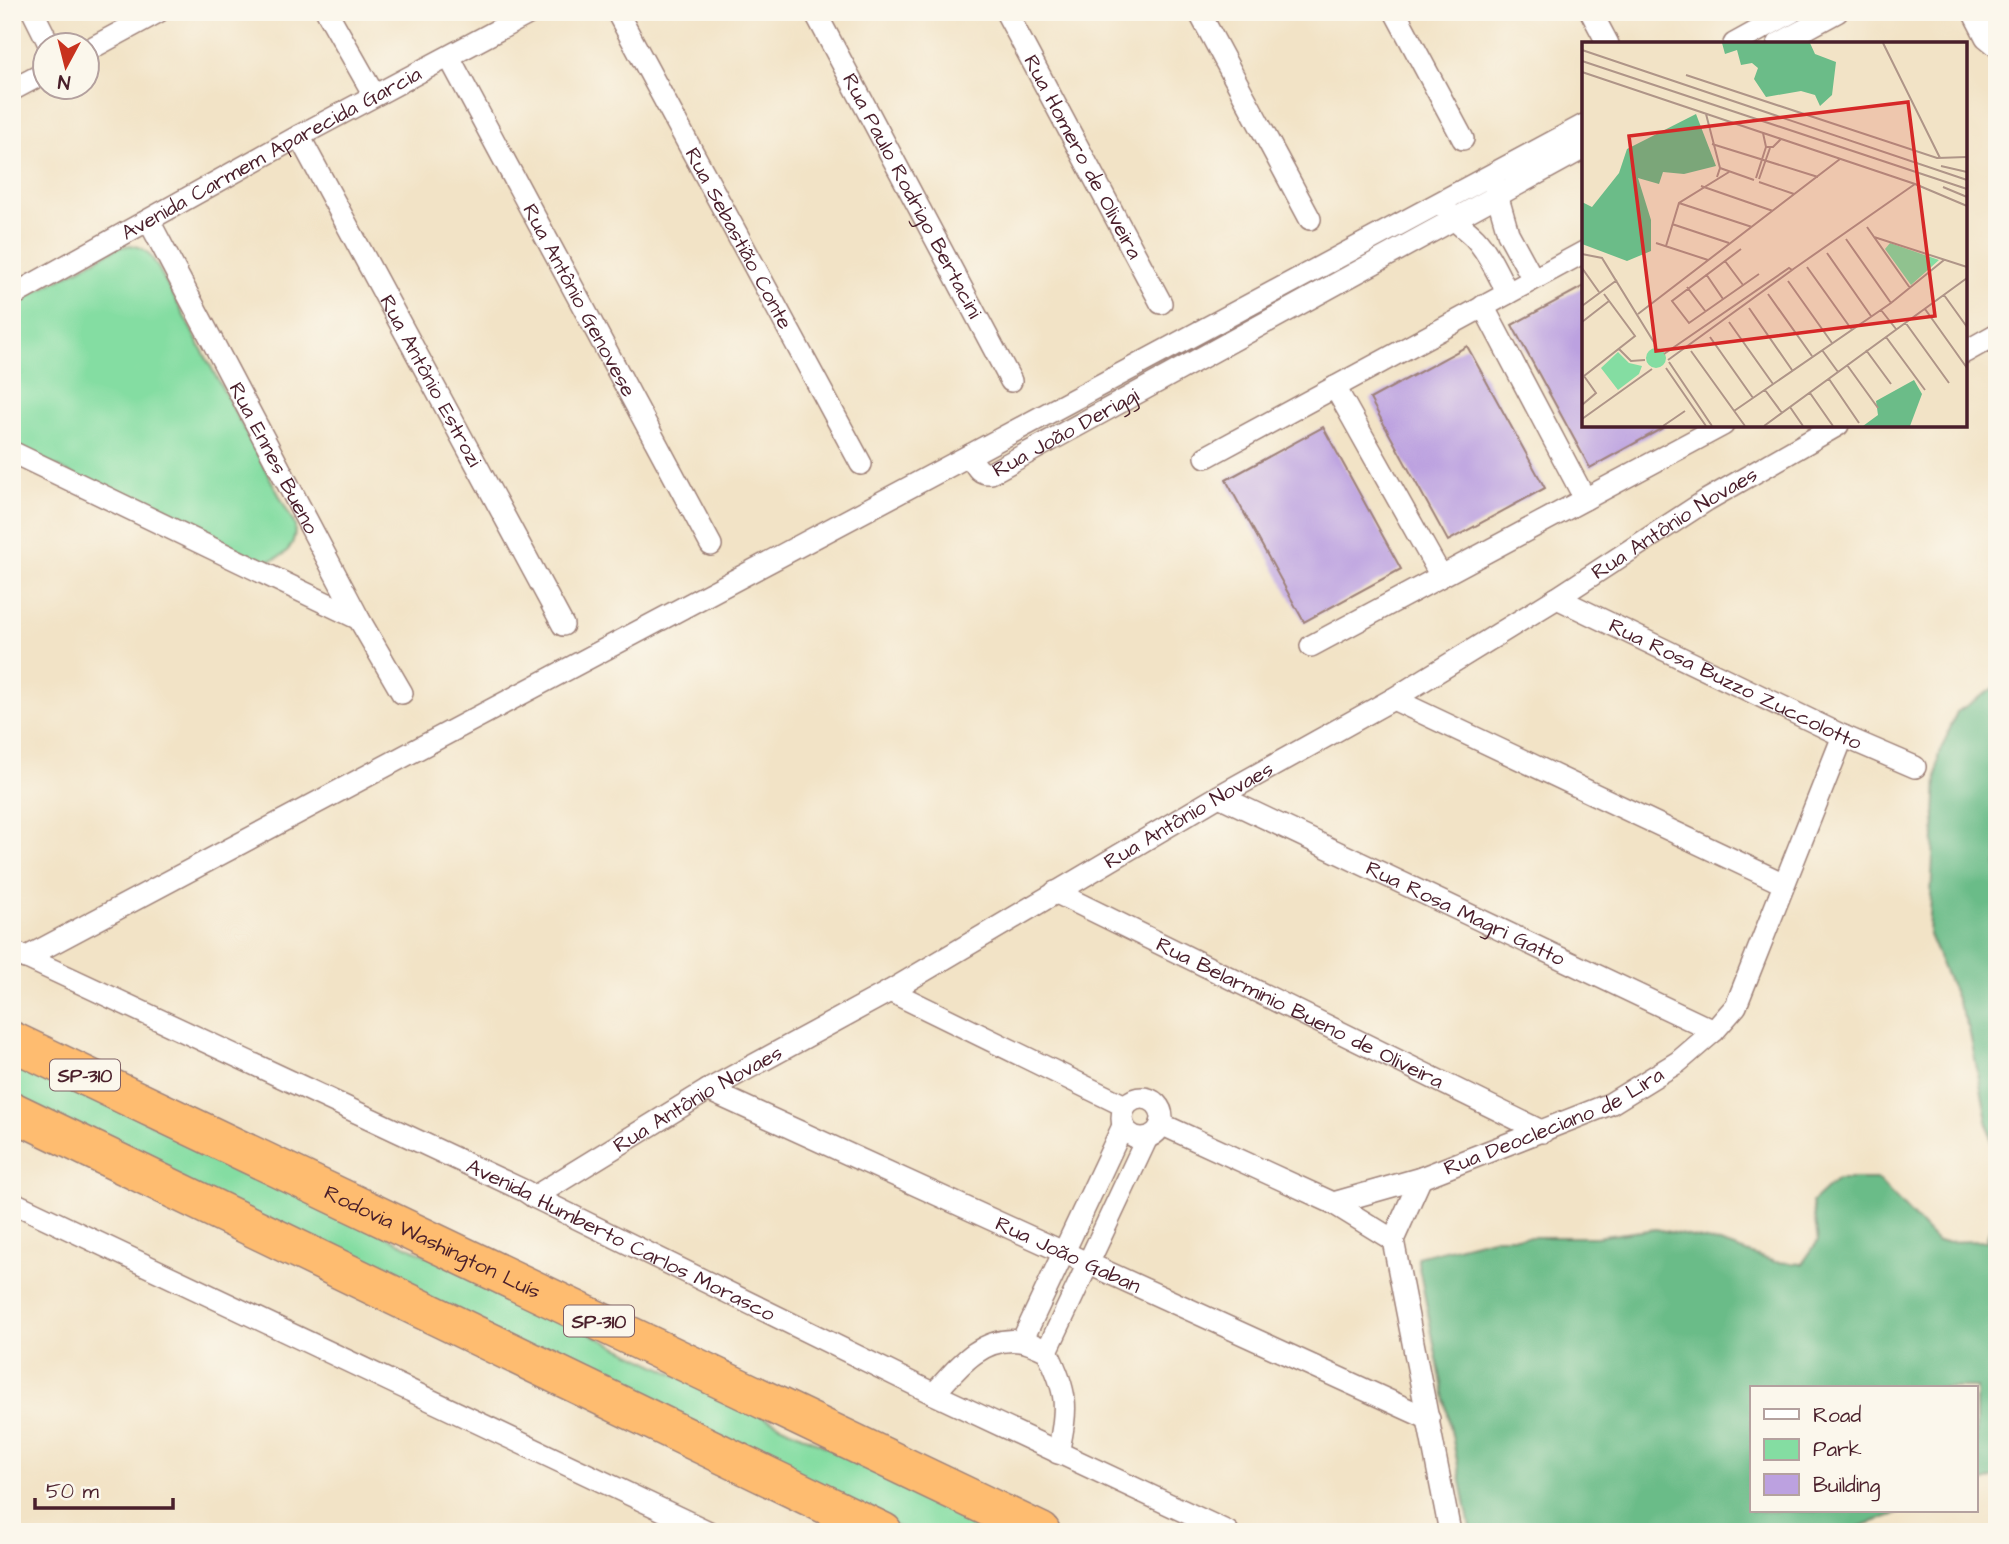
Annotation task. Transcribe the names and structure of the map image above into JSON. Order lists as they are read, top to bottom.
{
  "streets": {
    "highway": ["SP-310", "Rodovia Washington Luís"],
    "street": [
      "Avenida Carmem Aparecida Garcia",
      "Rua Homero de Oliveira",
      "Rua Paulo Rodrigo Bertacini",
      "Rua Sebastião Conte",
      "Rua Antônio Genovese",
      "Rua Antônio Estrozi",
      "Rua João Deriggi",
      "Rua Ennes Bueno",
      "Rua Antônio Novaes",
      "Rua Rosa Buzzo Zuccolotto",
      "Rua Rosa Magri Gatto",
      "Rua Belarminio Bueno de Oliveira",
      "Rua Deocleciano de Lira",
      "Avenida Humberto Carlos Morasco",
      "Rua João Gaban"
    ]
  },
  "crossings": [
    ["Avenida Carmem Aparecida Garcia", "Rua Antônio Genovese"],
    ["Avenida Carmem Aparecida Garcia", "Rua Antônio Estrozi"],
    ["Avenida Carmem Aparecida Garcia", "Rua Ennes Bueno"],
    ["Rua João Deriggi", "Avenida Humberto Carlos Morasco"],
    ["Rua Antônio Novaes", "Rua Rosa Buzzo Zuccolotto"],
    ["Rua Antônio Novaes", "Rua Rosa Magri Gatto"],
    ["Rua Antônio Novaes", "Rua Belarminio Bueno de Oliveira"],
    ["Rua Antônio Novaes", "Avenida Humberto Carlos Morasco"],
    ["Rua Antônio Novaes", "Rua João Gaban"],
    ["Rua Rosa Buzzo Zuccolotto", "Rua Deocleciano de Lira"],
    ["Rua Rosa Magri Gatto", "Rua Deocleciano de Lira"],
    ["Rua Belarminio Bueno de Oliveira", "Rua Deocleciano de Lira"]
  ],
  "legend": ["Road", "Park", "Building"],
  "scale_bar": "50 m",
  "north": "bottom"
}
